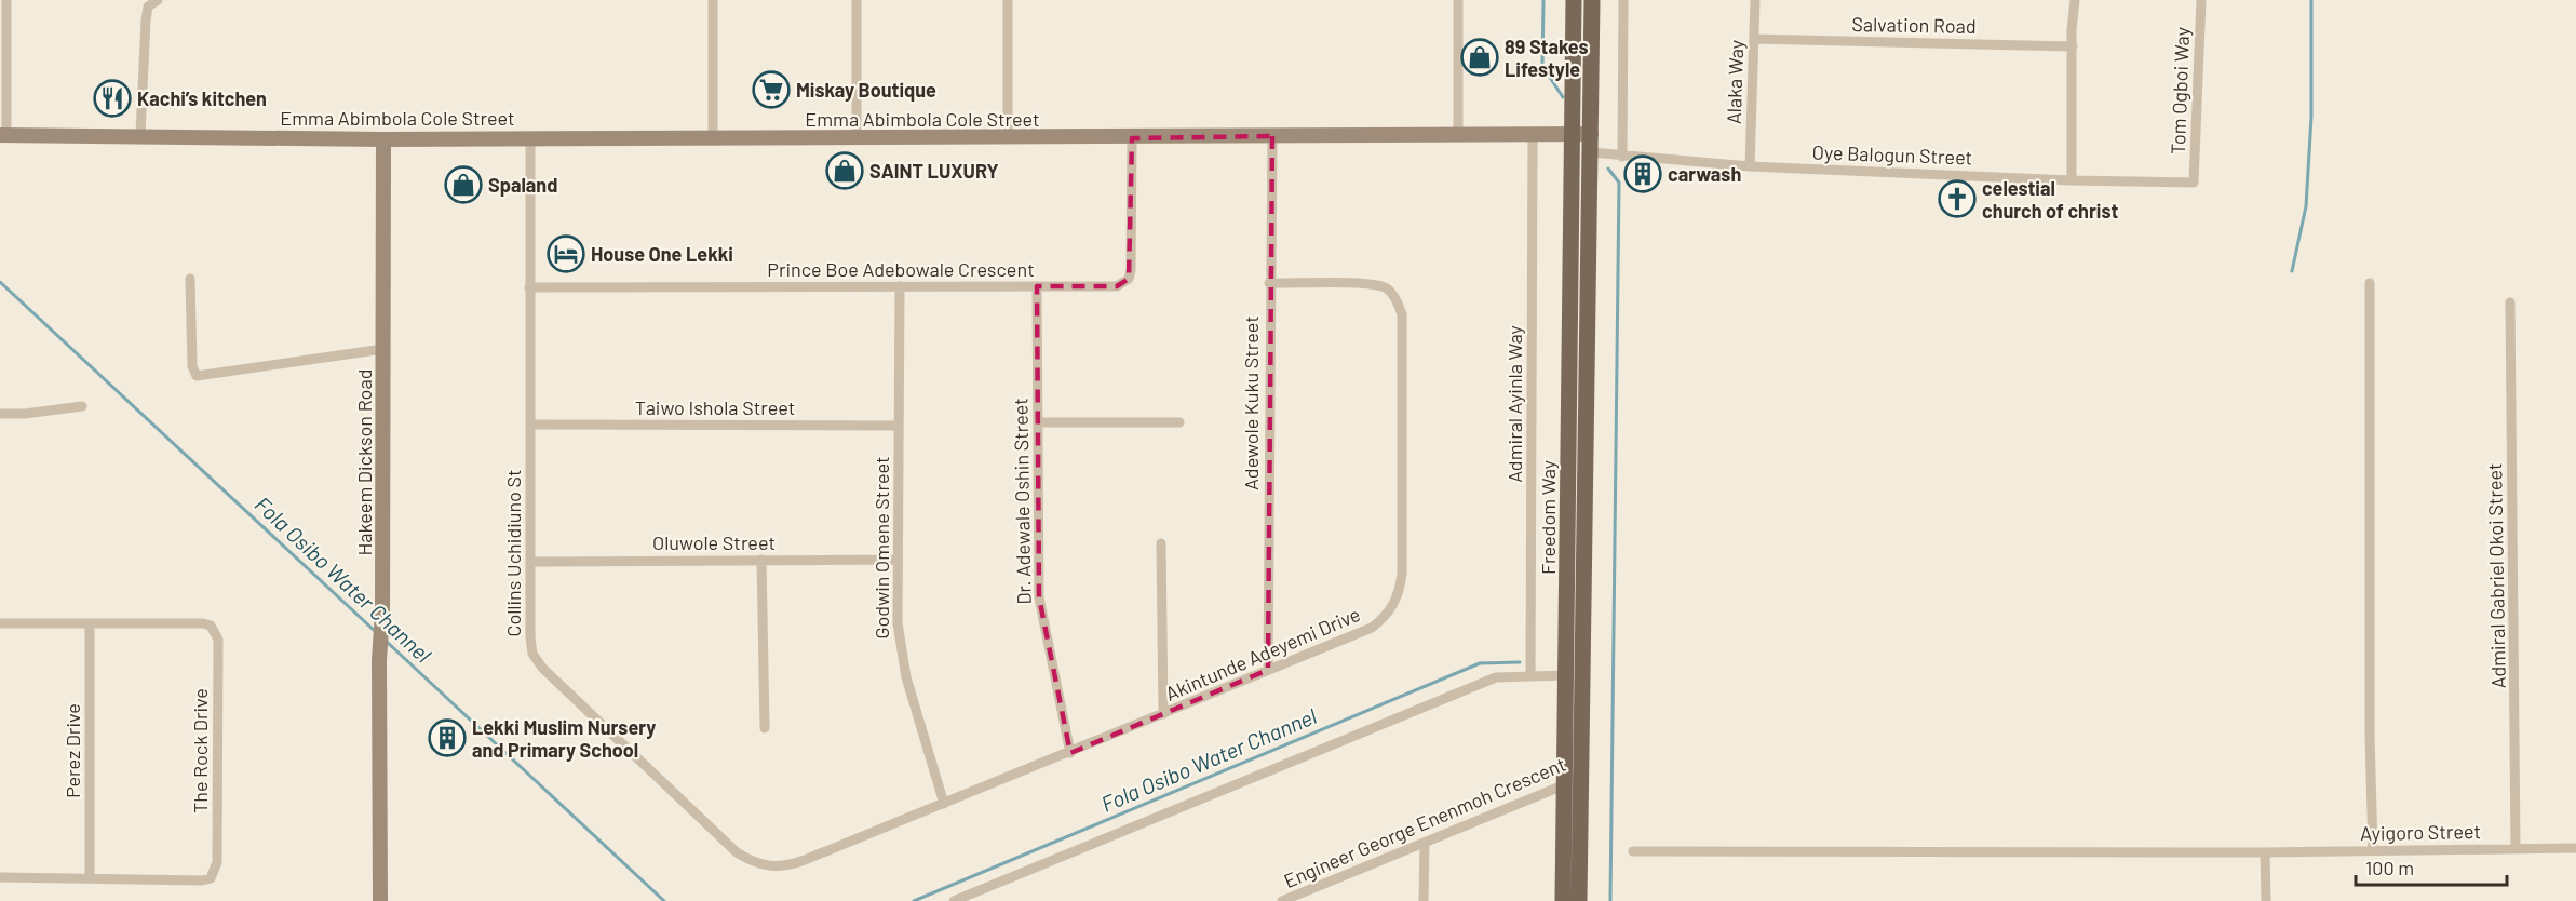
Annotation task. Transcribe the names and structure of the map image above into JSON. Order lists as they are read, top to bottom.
{
  "streets": {
    "main road": ["Freedom Way"],
    "street": [
      "Salvation Road",
      "Alaka Way",
      "Tom Ogboi Way",
      "Emma Abimbola Cole Street",
      "Oye Balogun Street",
      "Prince Boe Adebowale Crescent",
      "Adewole Kuku Street",
      "Admiral Ayinla Way",
      "Taiwo Ishola Street",
      "Hakeem Dickson Road",
      "Dr. Adewale Oshin Street",
      "Oluwole Street",
      "Godwin Omene Street",
      "Collins Uchidiuno St",
      "Admiral Gabriel Okoi Street",
      "Akintunde Adeyemi Drive",
      "Perez Drive",
      "The Rock Drive",
      "Engineer George Enenmoh Crescent",
      "Ayigoro Street"
    ]
  },
  "crossings": [
    ["Salvation Road", "Alaka Way"],
    ["Alaka Way", "Oye Balogun Street"],
    ["Tom Ogboi Way", "Oye Balogun Street"],
    ["Emma Abimbola Cole Street", "Prince Boe Adebowale Crescent"],
    ["Emma Abimbola Cole Street", "Adewole Kuku Street"],
    ["Emma Abimbola Cole Street", "Admiral Ayinla Way"],
    ["Emma Abimbola Cole Street", "Hakeem Dickson Road"],
    ["Emma Abimbola Cole Street", "Freedom Way"],
    ["Emma Abimbola Cole Street", "Collins Uchidiuno St"],
    ["Oye Balogun Street", "Freedom Way"],
    ["Prince Boe Adebowale Crescent", "Dr. Adewale Oshin Street"],
    ["Prince Boe Adebowale Crescent", "Godwin Omene Street"],
    ["Prince Boe Adebowale Crescent", "Collins Uchidiuno St"],
    ["Adewole Kuku Street", "Akintunde Adeyemi Drive"],
    ["Taiwo Ishola Street", "Godwin Omene Street"],
    ["Taiwo Ishola Street", "Collins Uchidiuno St"],
    ["Dr. Adewale Oshin Street", "Akintunde Adeyemi Drive"],
    ["Freedom Way", "Engineer George Enenmoh Crescent"],
    ["Oluwole Street", "Godwin Omene Street"],
    ["Oluwole Street", "Collins Uchidiuno St"],
    ["Godwin Omene Street", "Akintunde Adeyemi Drive"],
    ["Collins Uchidiuno St", "Akintunde Adeyemi Drive"],
    ["Admiral Gabriel Okoi Street", "Ayigoro Street"],
    ["Perez Drive", "The Rock Drive"]
  ],
  "water": ["Fola Osibo Water Channel"],
  "places": {
    "shop": ["89 Stakes Lifestyle", "SAINT LUXURY", "Spaland"],
    "supermarket": ["Miskay Boutique"],
    "restaurant": ["Kachi’s kitchen"],
    "building": ["carwash", "Lekki Muslim Nursery and Primary School"],
    "church": ["celestial church of christ"],
    "hotel": ["House One Lekki"]
  },
  "scale_bar": "100 m"
}
